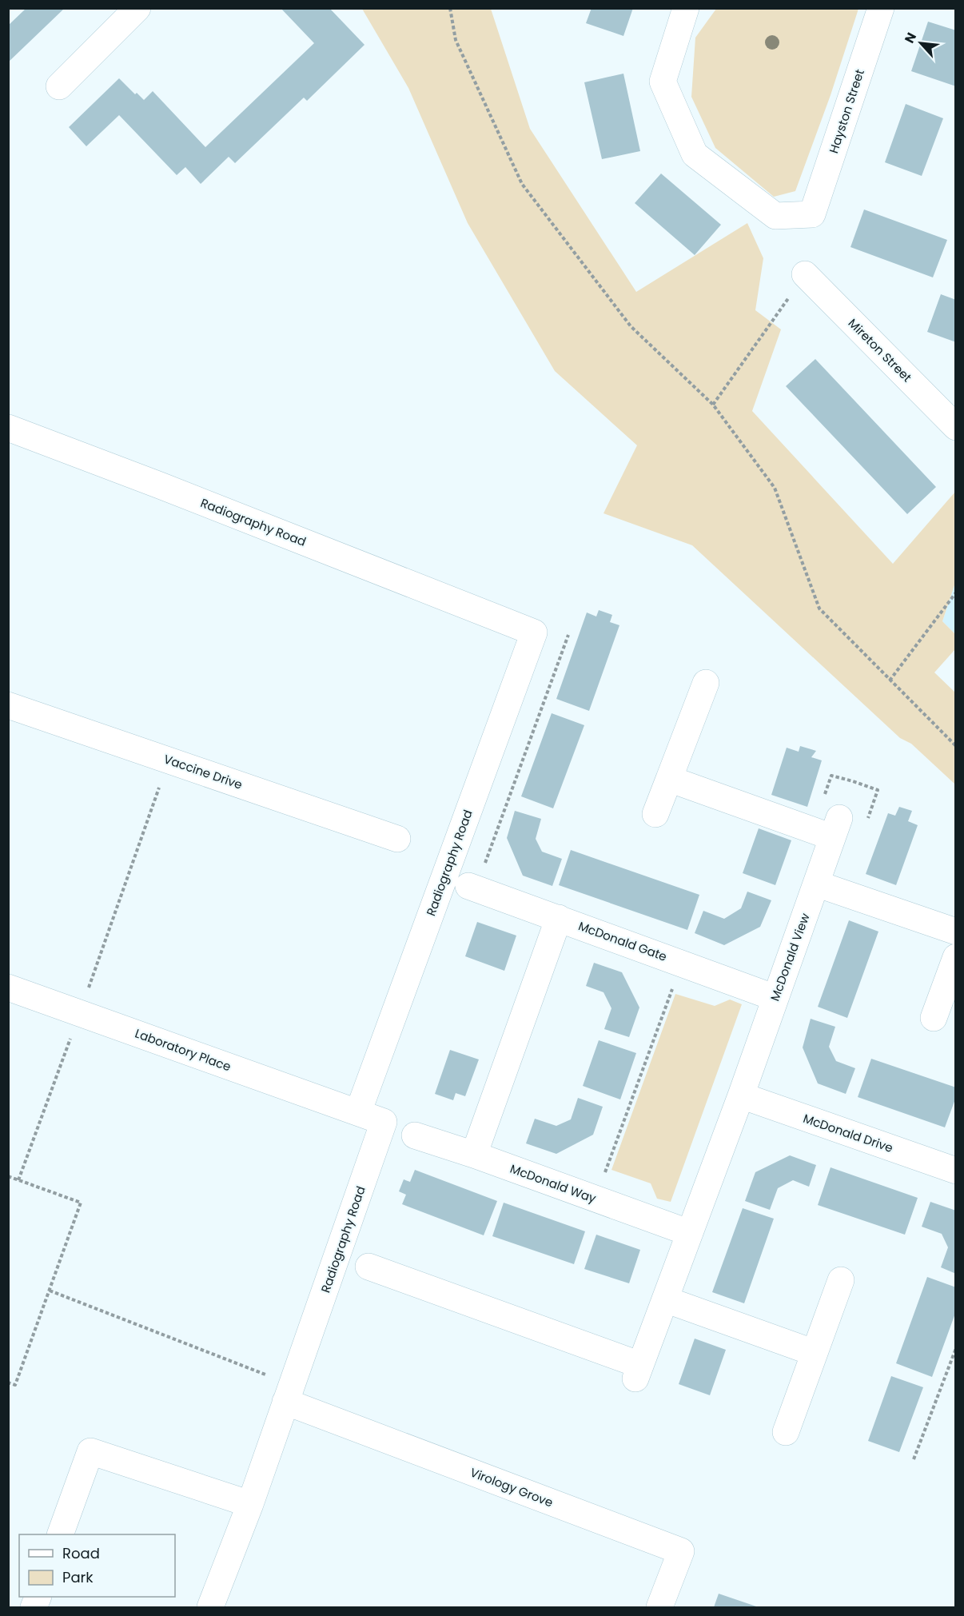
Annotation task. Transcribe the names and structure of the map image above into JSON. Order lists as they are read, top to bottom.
{
  "streets": {
    "street": [
      "Hayston Street",
      "Mireton Street",
      "Radiography Road",
      "Vaccine Drive",
      "McDonald Gate",
      "McDonald View",
      "Laboratory Place",
      "McDonald Drive",
      "McDonald Way",
      "Virology Grove"
    ]
  },
  "crossings": [
    ["Radiography Road", "Laboratory Place"],
    ["Radiography Road", "Virology Grove"],
    ["McDonald Gate", "McDonald View"],
    ["McDonald View", "McDonald Drive"]
  ],
  "legend": ["Road", "Park"],
  "north": "top left"
}
